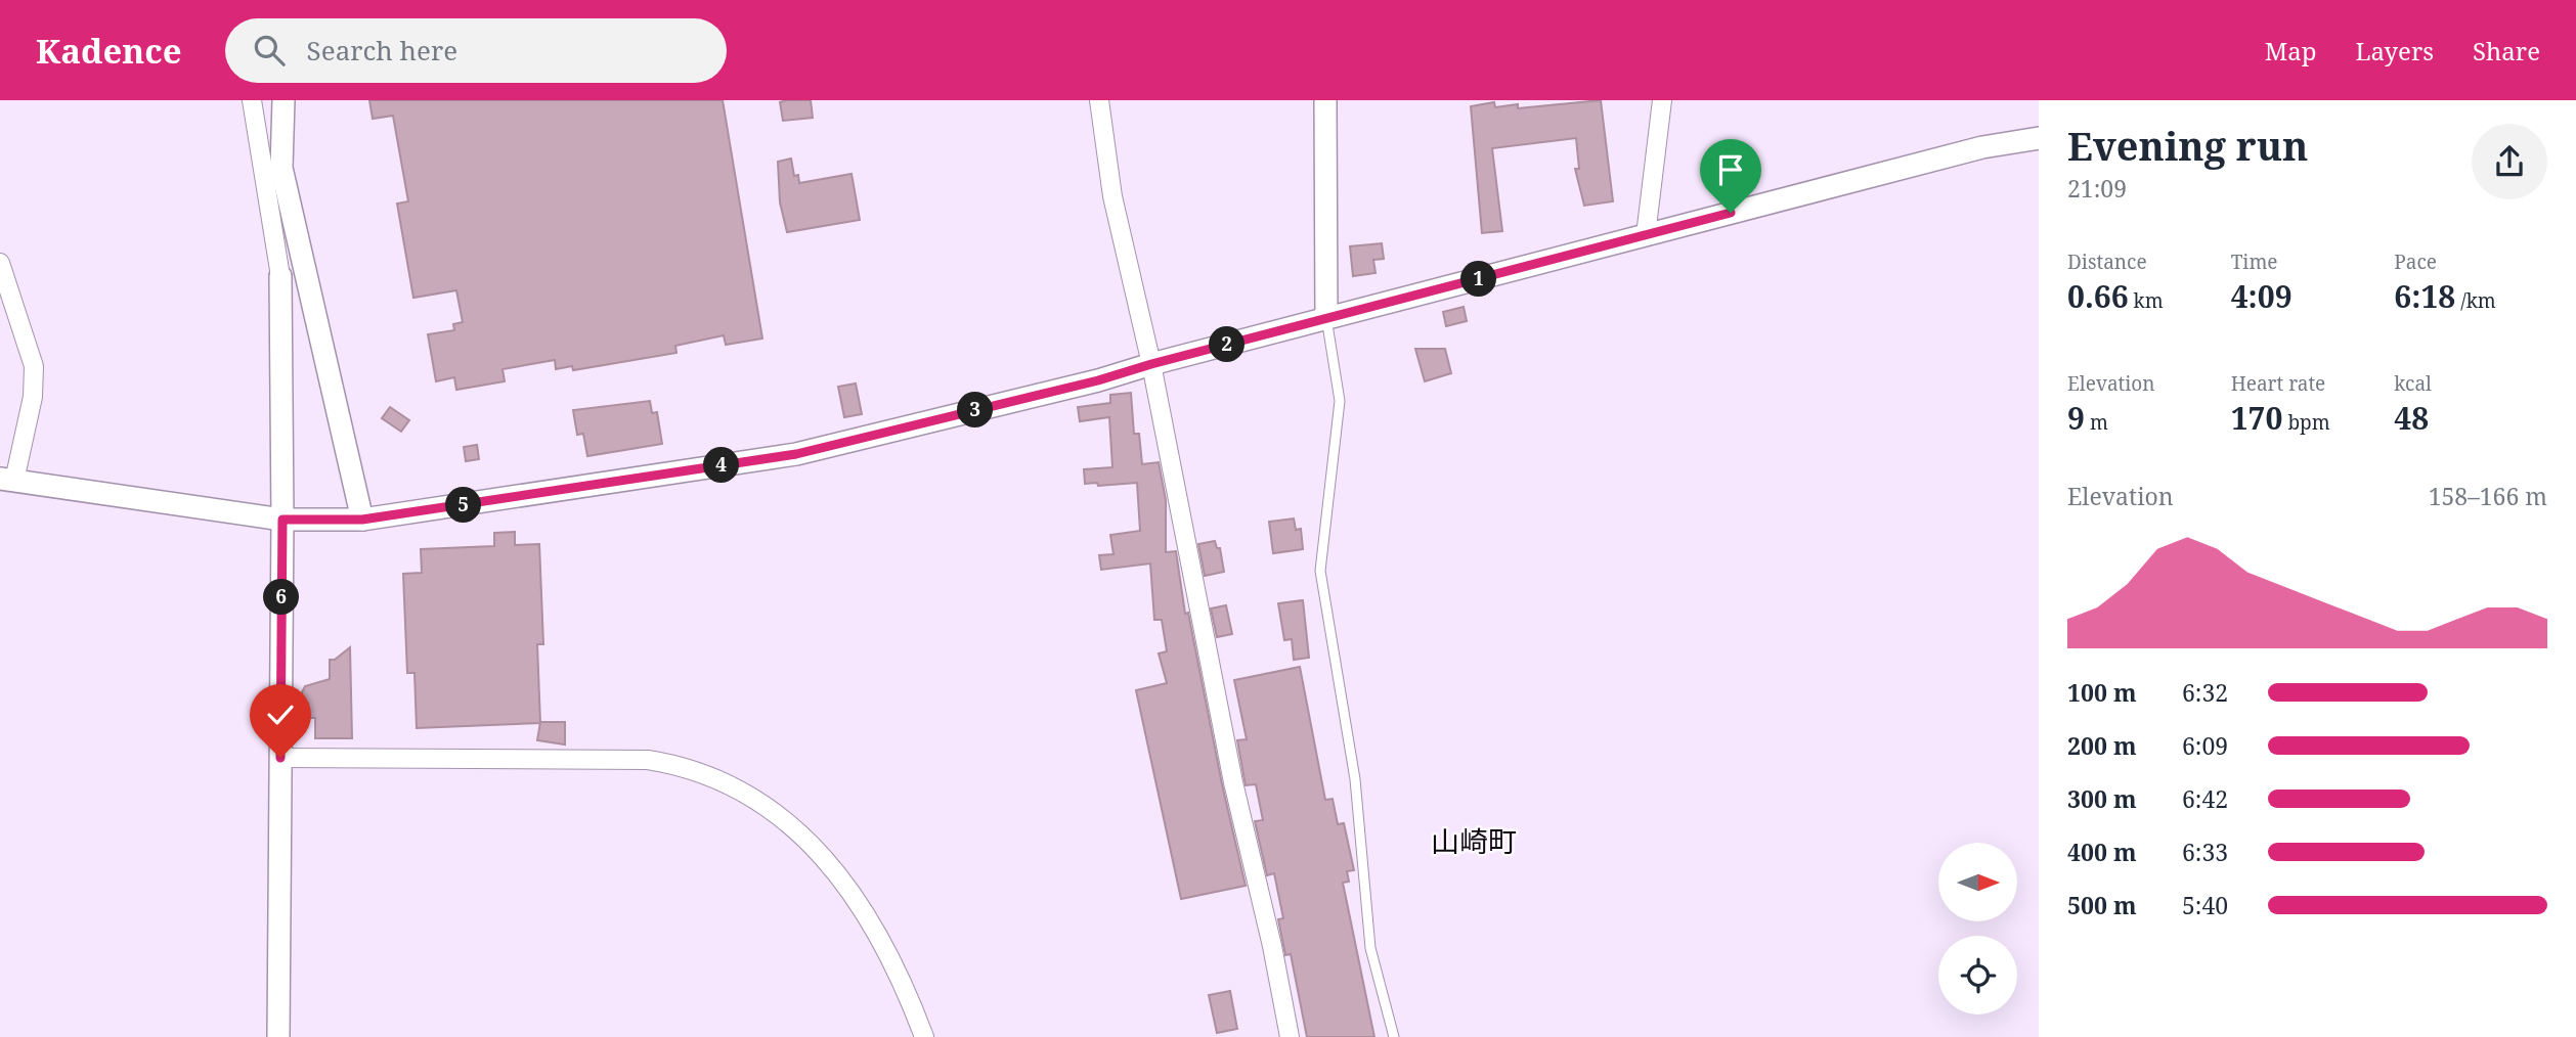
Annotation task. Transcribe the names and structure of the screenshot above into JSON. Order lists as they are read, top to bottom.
{
  "districts": ["山崎町"],
  "north": "right",
  "page": {
    "header": "Kadence",
    "search": "Search here",
    "nav": ["Map", "Layers", "Share"],
    "heading": ["Evening run", "21:09"],
    "stats": [
      ["Distance", "0.66 km"],
      ["Time", "4:09"],
      ["Pace", "6:18 /km"],
      ["Elevation", "9 m"],
      ["Heart rate", "170 bpm"],
      ["kcal", "48"]
    ],
    "pins": [
      "1",
      "2",
      "3",
      "4",
      "5",
      "6"
    ],
    "chart": ["Elevation", "158–166 m"],
    "list": [
      {
        "name": "100 m",
        "note": "6:32"
      },
      {
        "name": "200 m",
        "note": "6:09"
      },
      {
        "name": "300 m",
        "note": "6:42"
      },
      {
        "name": "400 m",
        "note": "6:33"
      },
      {
        "name": "500 m",
        "note": "5:40"
      }
    ]
  }
}
